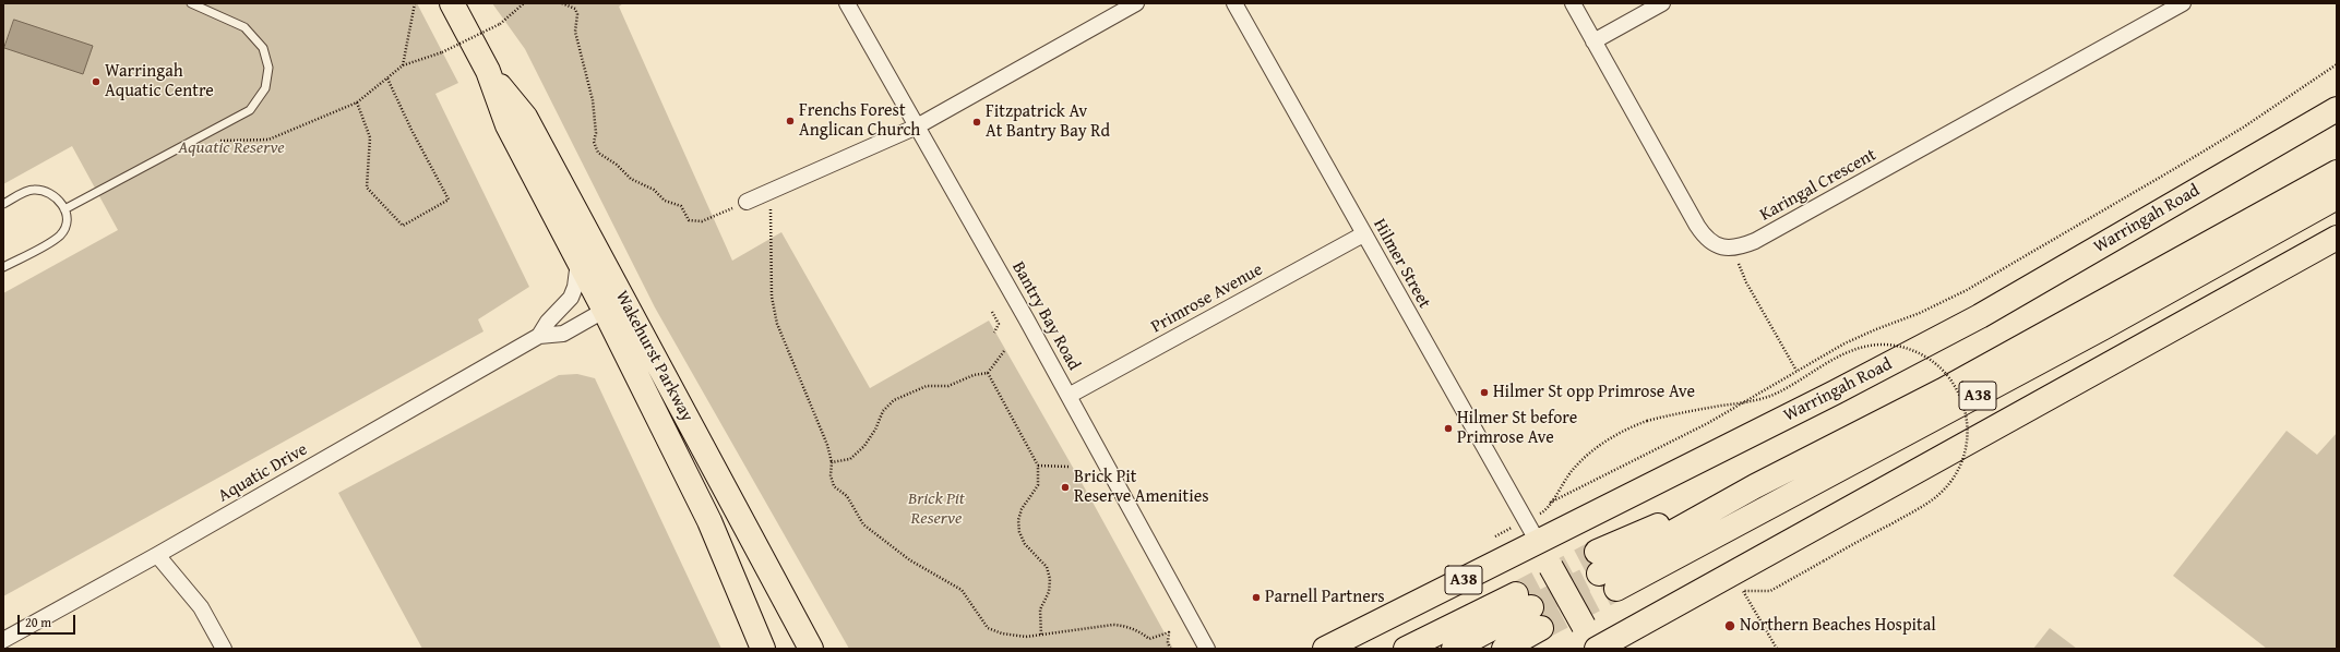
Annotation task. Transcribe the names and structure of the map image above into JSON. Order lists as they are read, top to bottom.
{
  "streets": {
    "main road": ["Warringah Road", "Wakehurst Parkway", "A38"],
    "street": [
      "Karingal Crescent",
      "Hilmer Street",
      "Primrose Avenue",
      "Bantry Bay Road",
      "Aquatic Drive"
    ]
  },
  "crossings": [
    ["Warringah Road", "Hilmer Street"],
    ["Hilmer Street", "Primrose Avenue"],
    ["Primrose Avenue", "Bantry Bay Road"],
    ["Wakehurst Parkway", "Aquatic Drive"]
  ],
  "parks": ["Aquatic Reserve", "Brick Pit Reserve"],
  "places": [
    "Warringah Aquatic Centre",
    "Frenchs Forest Anglican Church",
    "Fitzpatrick Av At Bantry Bay Rd",
    "Hilmer St opp Primrose Ave",
    "Hilmer St before Primrose Ave",
    "Brick Pit Reserve Amenities",
    "Parnell Partners",
    "Northern Beaches Hospital"
  ],
  "scale_bar": "20 m"
}
